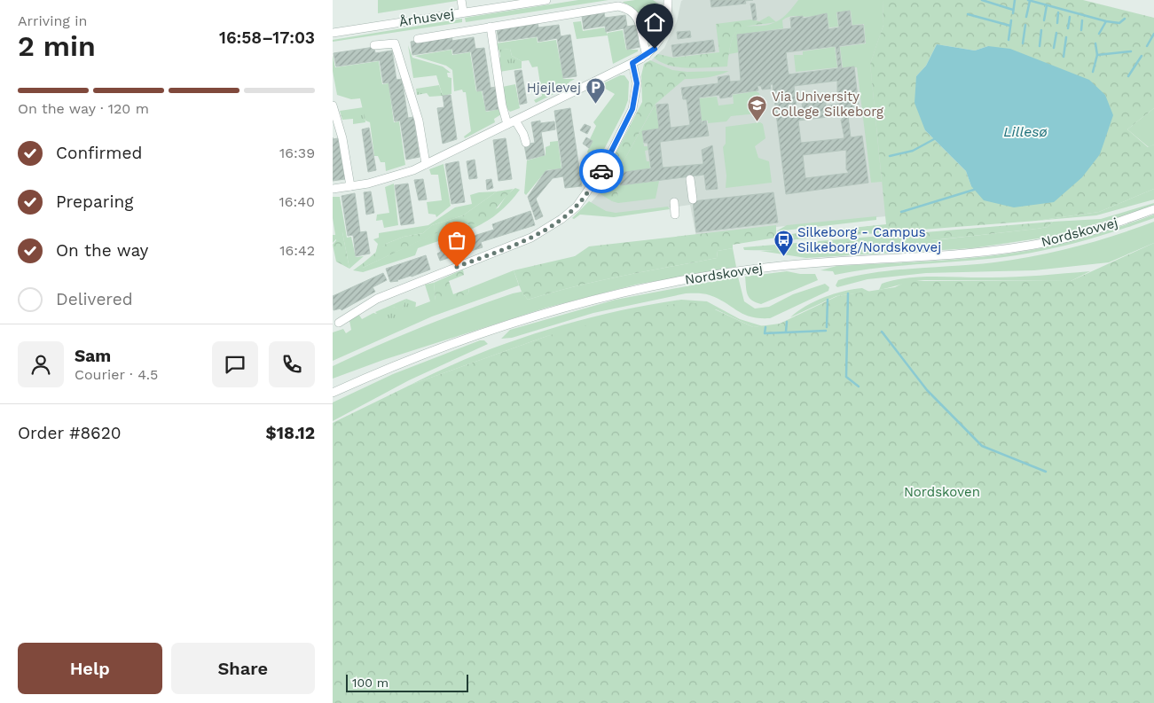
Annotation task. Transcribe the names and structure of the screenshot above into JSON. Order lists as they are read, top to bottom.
{
  "streets": {
    "street": ["Århusvej", "Nordskovvej"]
  },
  "water": ["Lillesø"],
  "parks": ["Nordskoven"],
  "places": {
    "parking": ["Hjejlevej"],
    "school or university": ["Via University College Silkeborg"],
    "bus stop": ["Silkeborg - Campus Silkeborg/Nordskovvej"]
  },
  "scale_bar": "100 m",
  "page": {
    "heading": ["2 min", "Arriving in", "16:58–17:03"],
    "panel": [
      "Sam",
      "Courier · 4.5",
      "Order #8620",
      "$18.12"
    ],
    "bar": "On the way · 120 m",
    "list": [
      ["Confirmed", "16:39"],
      ["Preparing", "16:40"],
      ["On the way", "16:42"],
      "Delivered"
    ],
    "buttons": ["Help", "Share"],
    "scale": "100 m"
  }
}
